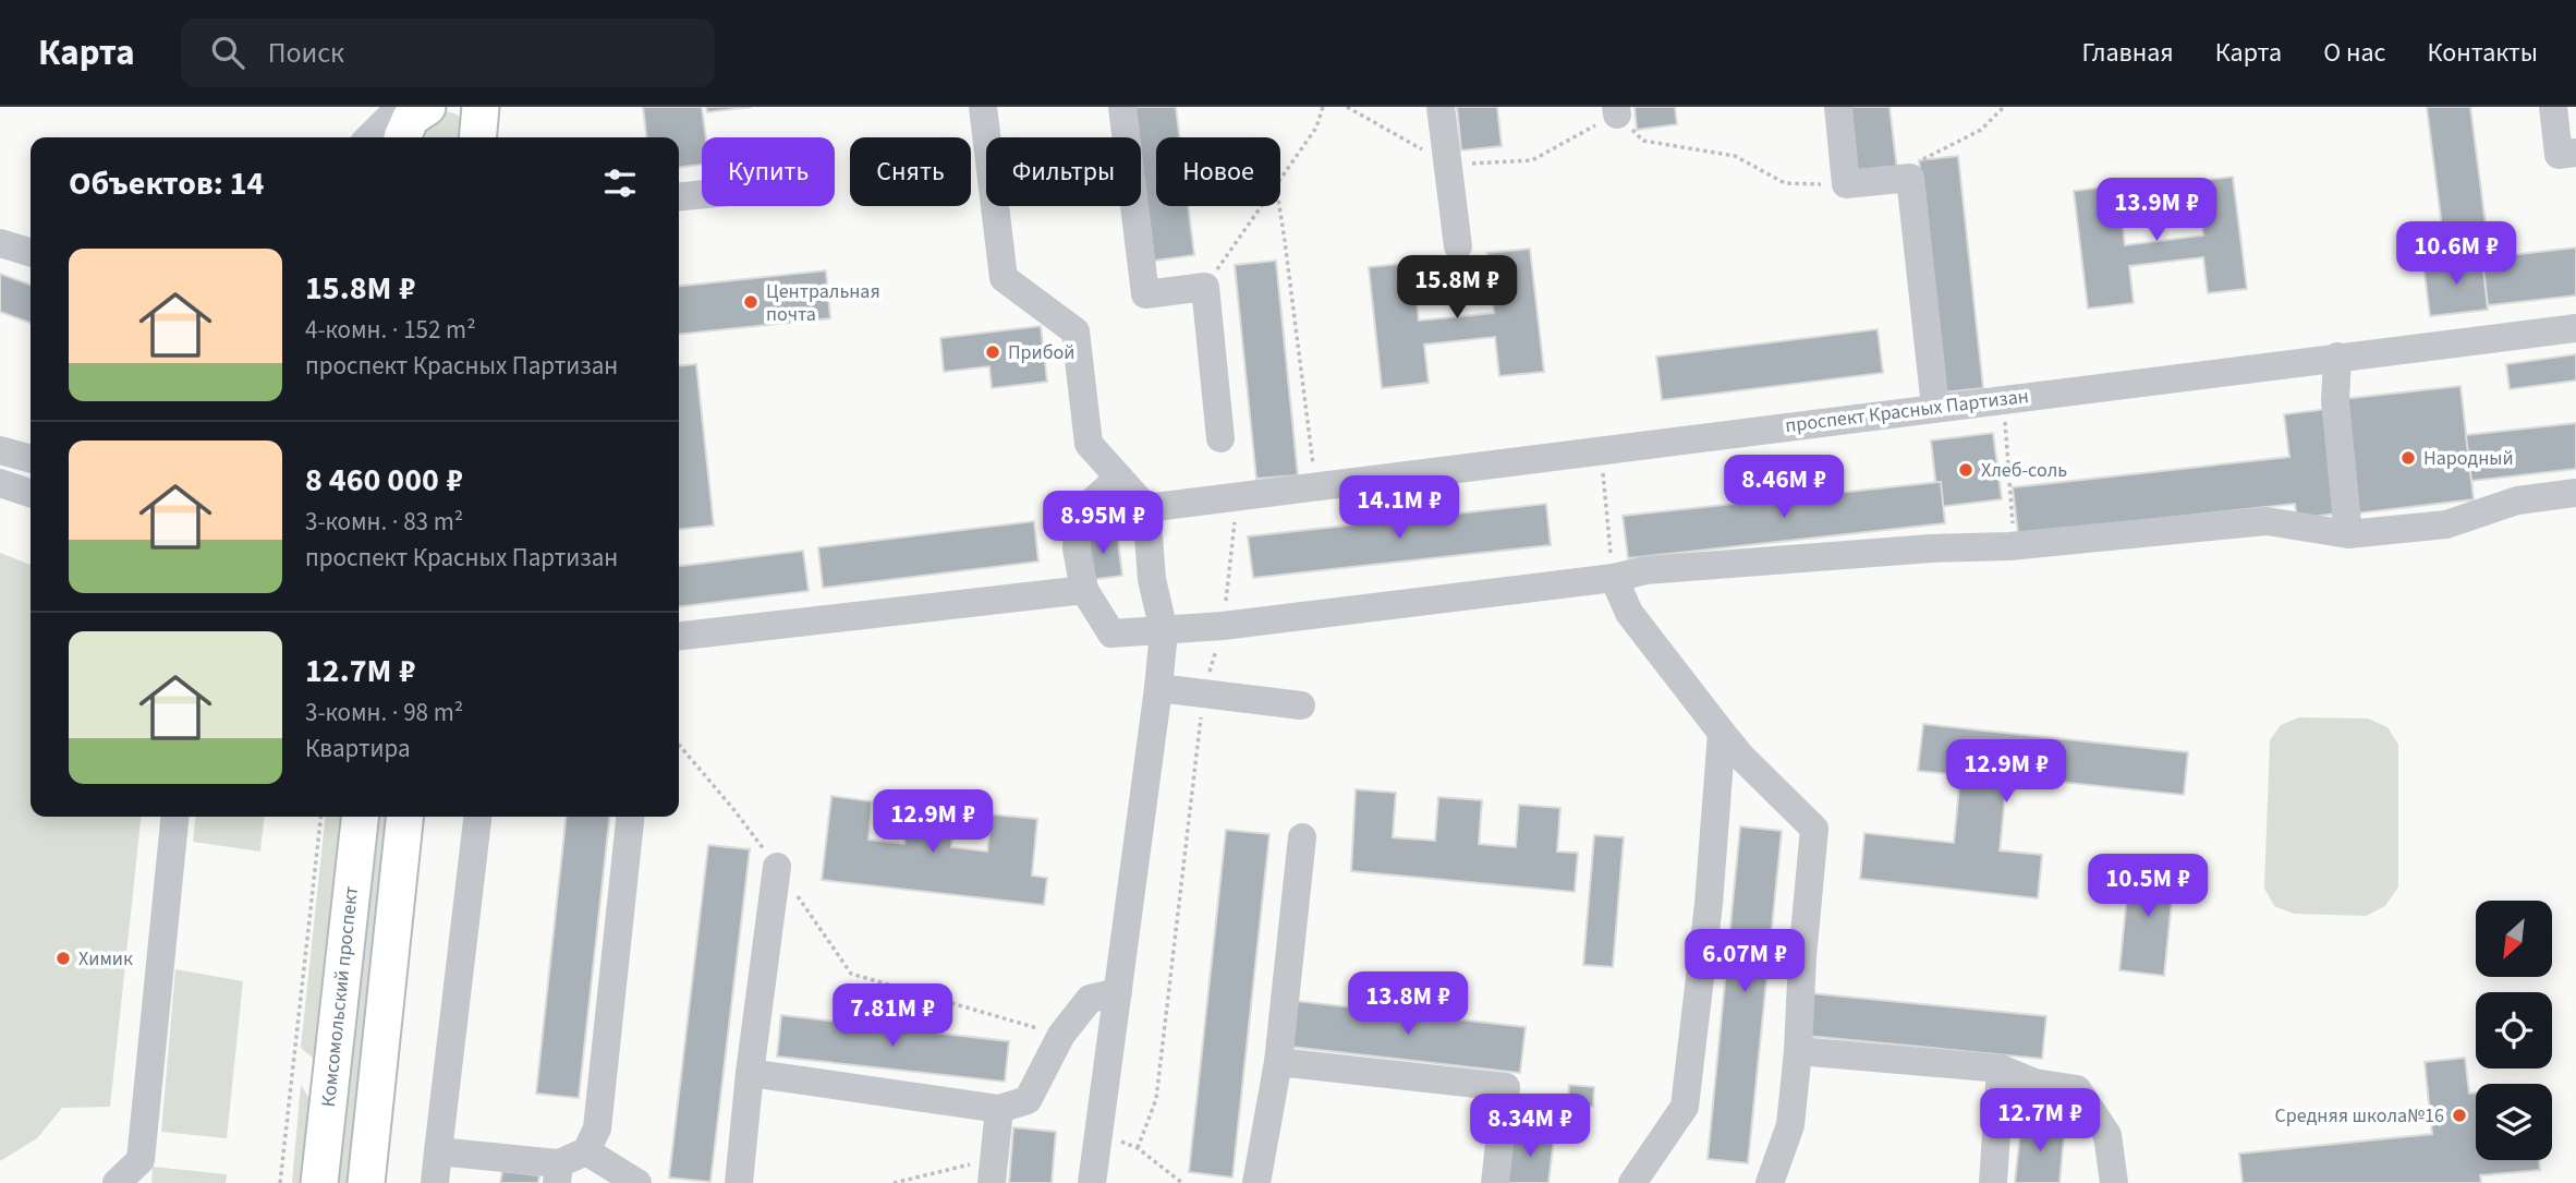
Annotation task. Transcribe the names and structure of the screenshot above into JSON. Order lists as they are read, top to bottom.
{
  "streets": {
    "main road": ["Комсомольский проспект"],
    "street": ["проспект Красных Партизан"]
  },
  "places": [
    "Центральная почта",
    "Прибой",
    "Народный",
    "Хлеб-соль",
    "Химик",
    "Средняя школа№16"
  ],
  "north": "bottom left",
  "page": {
    "header": "Карта",
    "search": "Поиск",
    "nav": [
      "Главная",
      "Карта",
      "О нас",
      "Контакты"
    ],
    "chip": [
      "Купить",
      "Снять",
      "Фильтры",
      "Новое"
    ],
    "heading": "Объектов: 14",
    "price": [
      "13.9M ₽",
      "10.6M ₽",
      "15.8M ₽",
      "8.46M ₽",
      "14.1M ₽",
      "8.95M ₽",
      "12.9M ₽",
      "12.9M ₽",
      "10.5M ₽",
      "6.07M ₽",
      "13.8M ₽",
      "7.81M ₽",
      "12.7M ₽",
      "8.34M ₽"
    ],
    "list": [
      {
        "name": "15.8M ₽",
        "note": "4-комн. · 152 m² · проспект Красных Партизан"
      },
      {
        "name": "8 460 000 ₽",
        "note": "3-комн. · 83 m² · проспект Красных Партизан"
      },
      {
        "name": "12.7M ₽",
        "note": "3-комн. · 98 m² · Квартира"
      }
    ]
  }
}
